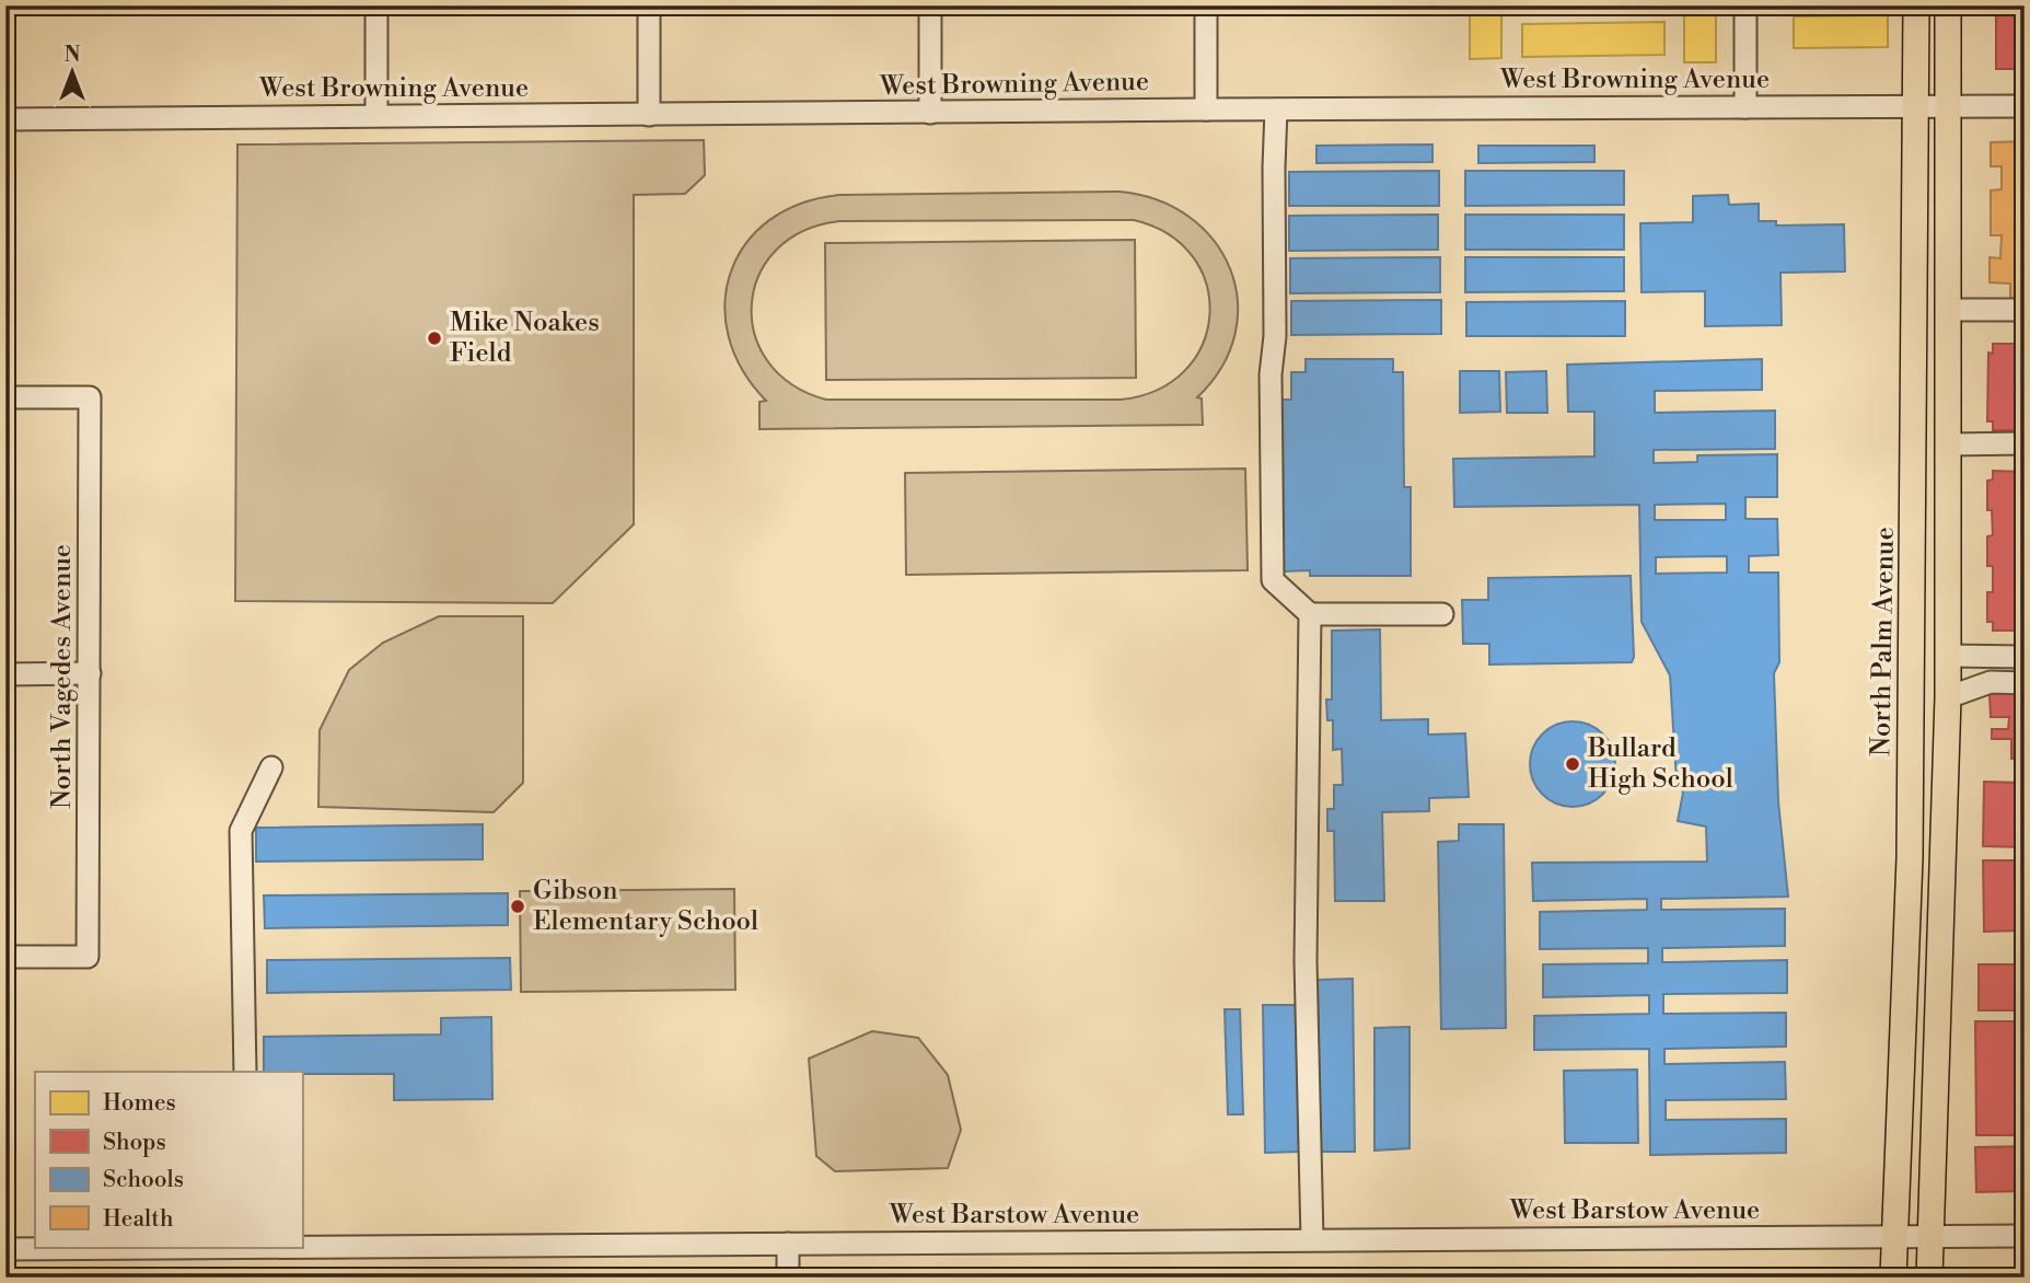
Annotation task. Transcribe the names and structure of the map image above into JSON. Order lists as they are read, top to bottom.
{
  "streets": {
    "main road": ["North Palm Avenue"],
    "street": ["West Browning Avenue", "North Vagedes Avenue", "West Barstow Avenue"]
  },
  "crossings": [
    ["West Browning Avenue", "North Palm Avenue"],
    ["North Palm Avenue", "West Barstow Avenue"]
  ],
  "places": ["Mike Noakes Field", "Bullard High School", "Gibson Elementary School"],
  "legend": [
    "Homes",
    "Shops",
    "Schools",
    "Health"
  ],
  "north": "top"
}
